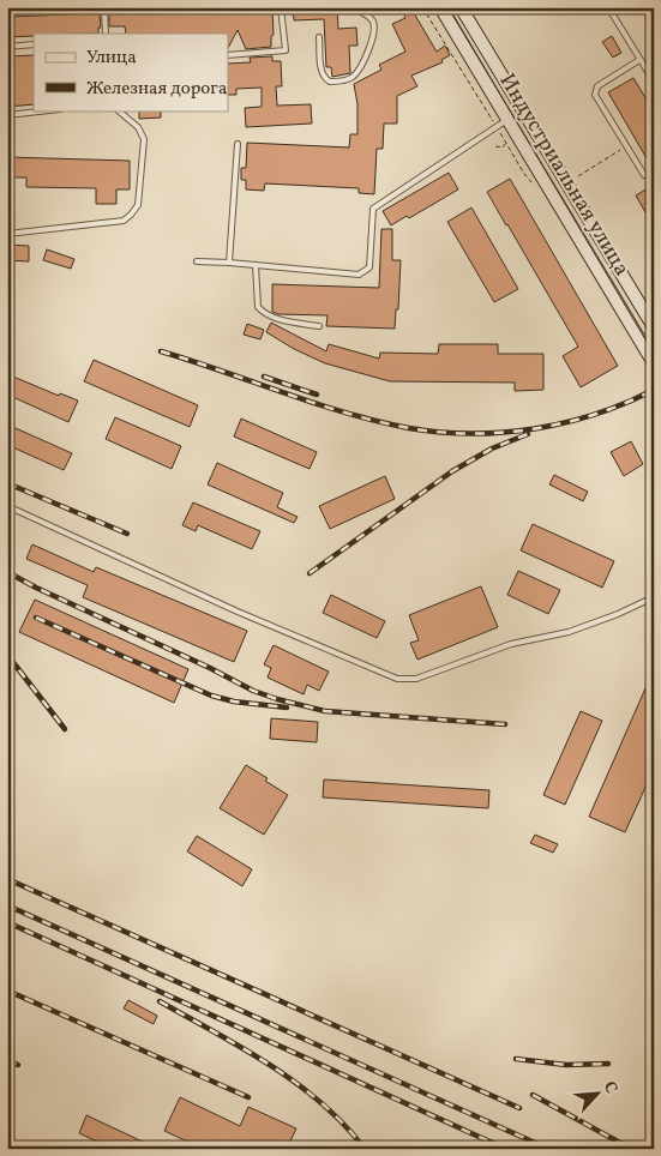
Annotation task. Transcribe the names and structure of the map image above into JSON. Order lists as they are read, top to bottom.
{
  "streets": {
    "main road": ["Индустриальная улица"]
  },
  "legend": ["Улица", "Железная дорога"],
  "north": "top right"
}
